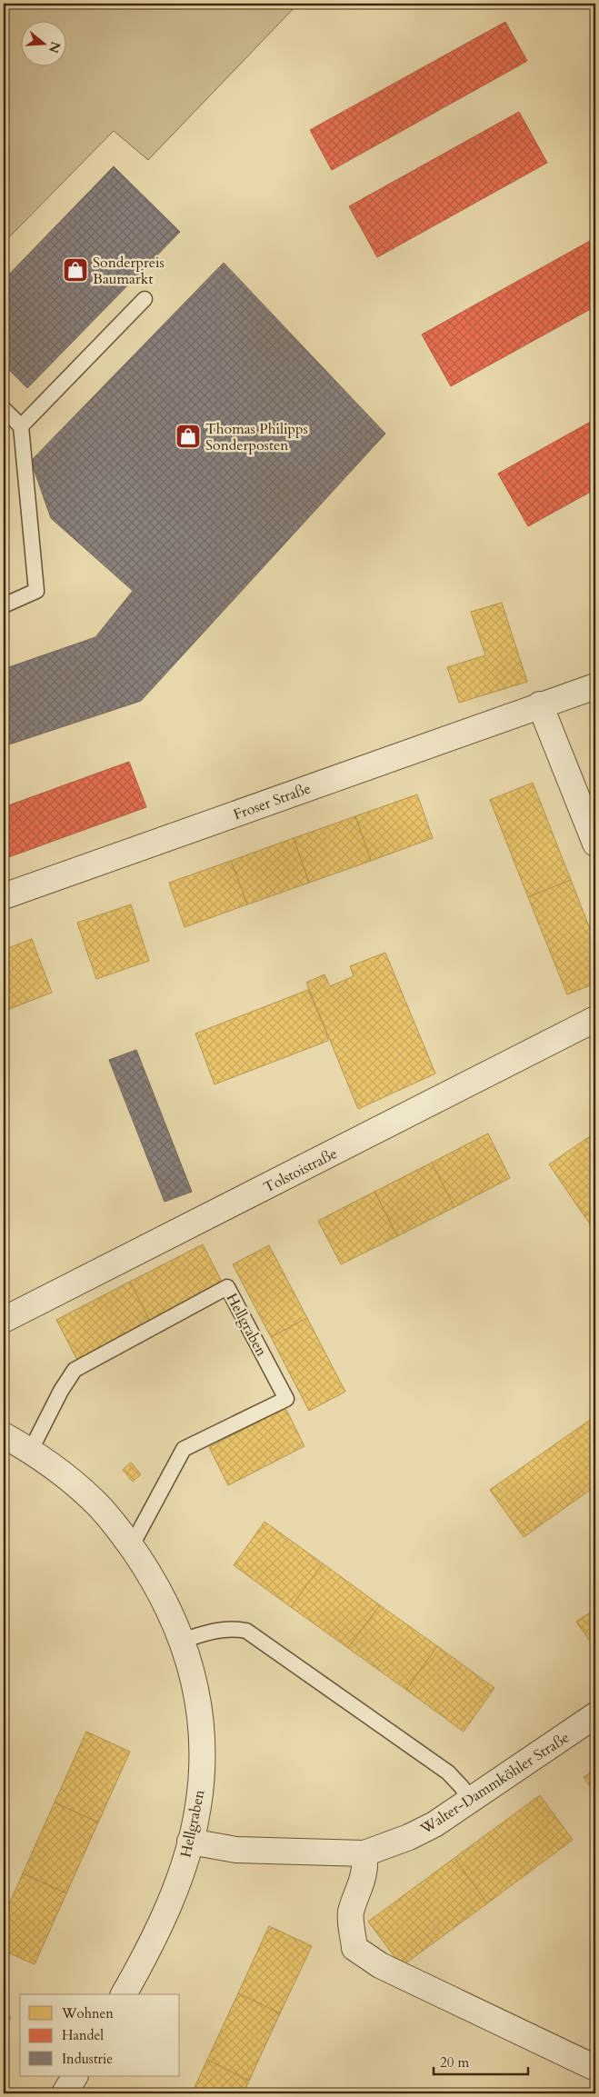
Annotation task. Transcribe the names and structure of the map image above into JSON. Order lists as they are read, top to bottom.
{
  "streets": {
    "street": [
      "Froser Straße",
      "Tolstoistraße",
      "Hellgraben",
      "Walter-Dammköhler Straße"
    ]
  },
  "crossings": [
    ["Hellgraben", "Walter-Dammköhler Straße"]
  ],
  "places": {
    "shop": ["Sonderpreis Baumarkt", "Thomas Philipps Sonderposten"]
  },
  "legend": ["Wohnen", "Handel", "Industrie"],
  "scale_bar": "20 m",
  "north": "right"
}
